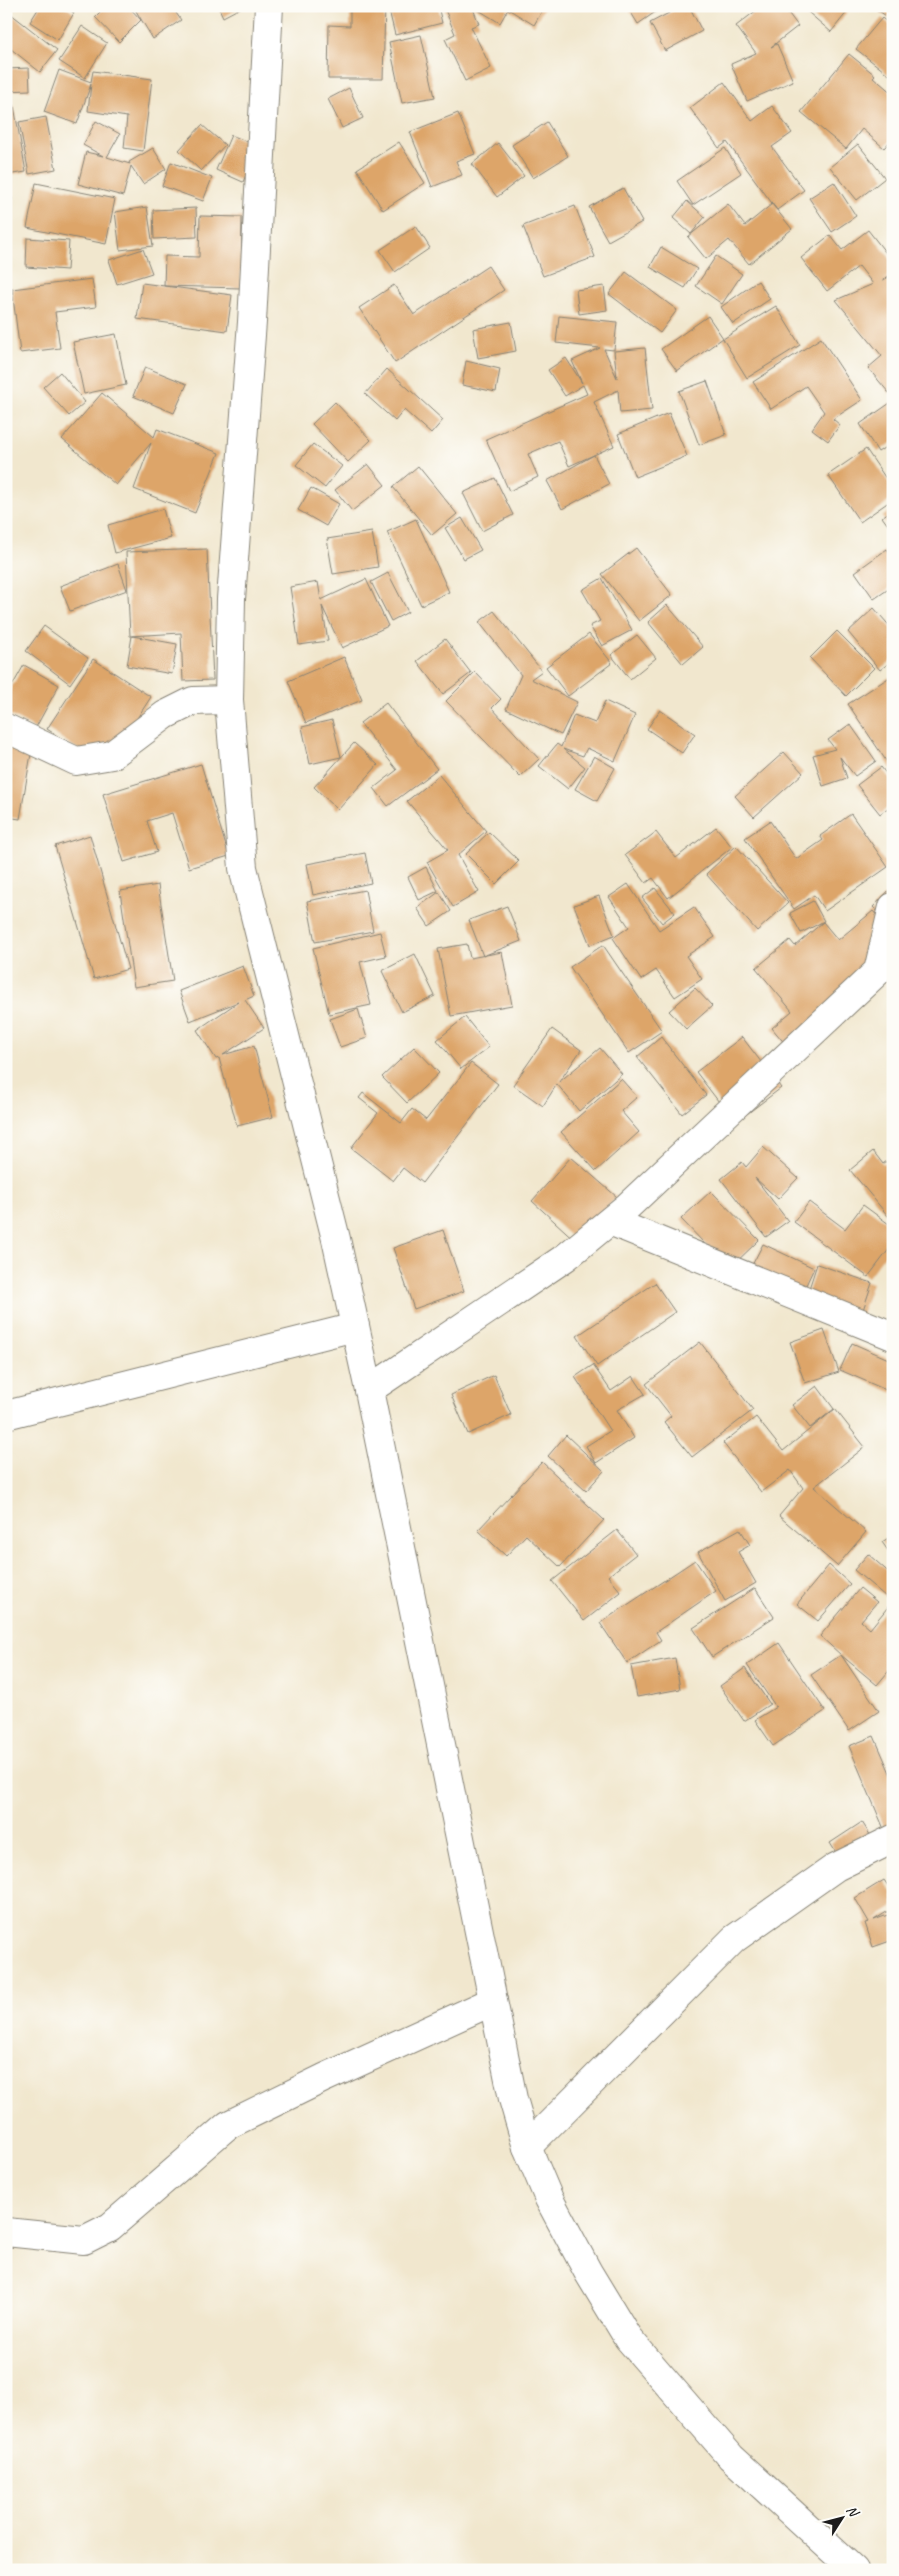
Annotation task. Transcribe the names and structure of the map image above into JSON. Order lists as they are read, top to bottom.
{
  "north": "top right"
}
